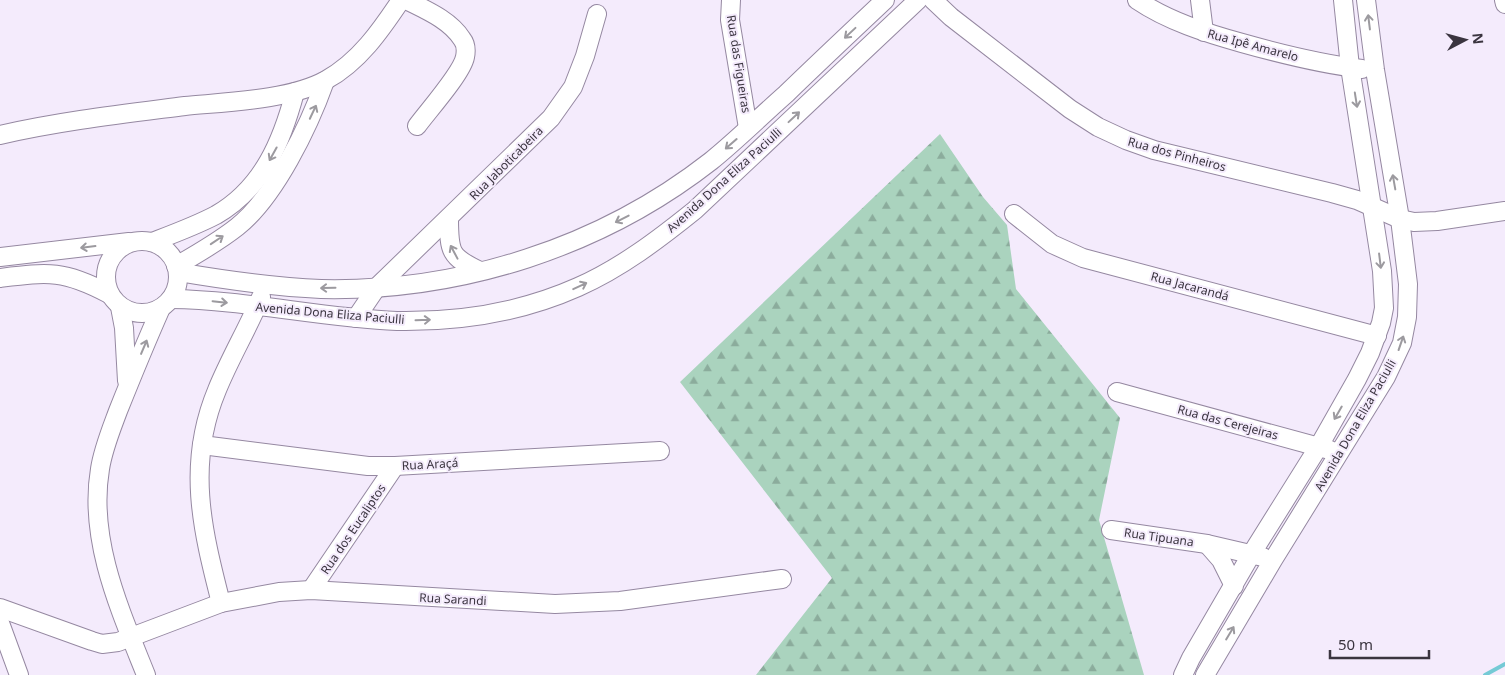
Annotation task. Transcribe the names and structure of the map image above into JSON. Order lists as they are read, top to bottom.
{
  "streets": {
    "street": [
      "Rua Ipê Amarelo",
      "Rua das Figueiras",
      "Rua dos Pinheiros",
      "Rua Jaboticabeira",
      "Avenida Dona Eliza Paciulli",
      "Rua Jacarandá",
      "Rua das Cerejeiras",
      "Rua Araçá",
      "Rua dos Eucaliptos",
      "Rua Tipuana",
      "Rua Sarandi"
    ]
  },
  "crossings": [
    ["Rua Ipê Amarelo", "Avenida Dona Eliza Paciulli"],
    ["Rua das Figueiras", "Avenida Dona Eliza Paciulli"],
    ["Rua dos Pinheiros", "Avenida Dona Eliza Paciulli"],
    ["Rua Jaboticabeira", "Avenida Dona Eliza Paciulli"],
    ["Avenida Dona Eliza Paciulli", "Rua Jacarandá"],
    ["Avenida Dona Eliza Paciulli", "Rua das Cerejeiras"],
    ["Avenida Dona Eliza Paciulli", "Rua Tipuana"],
    ["Rua Araçá", "Rua dos Eucaliptos"],
    ["Rua dos Eucaliptos", "Rua Sarandi"]
  ],
  "scale_bar": "50 m",
  "north": "right"
}
